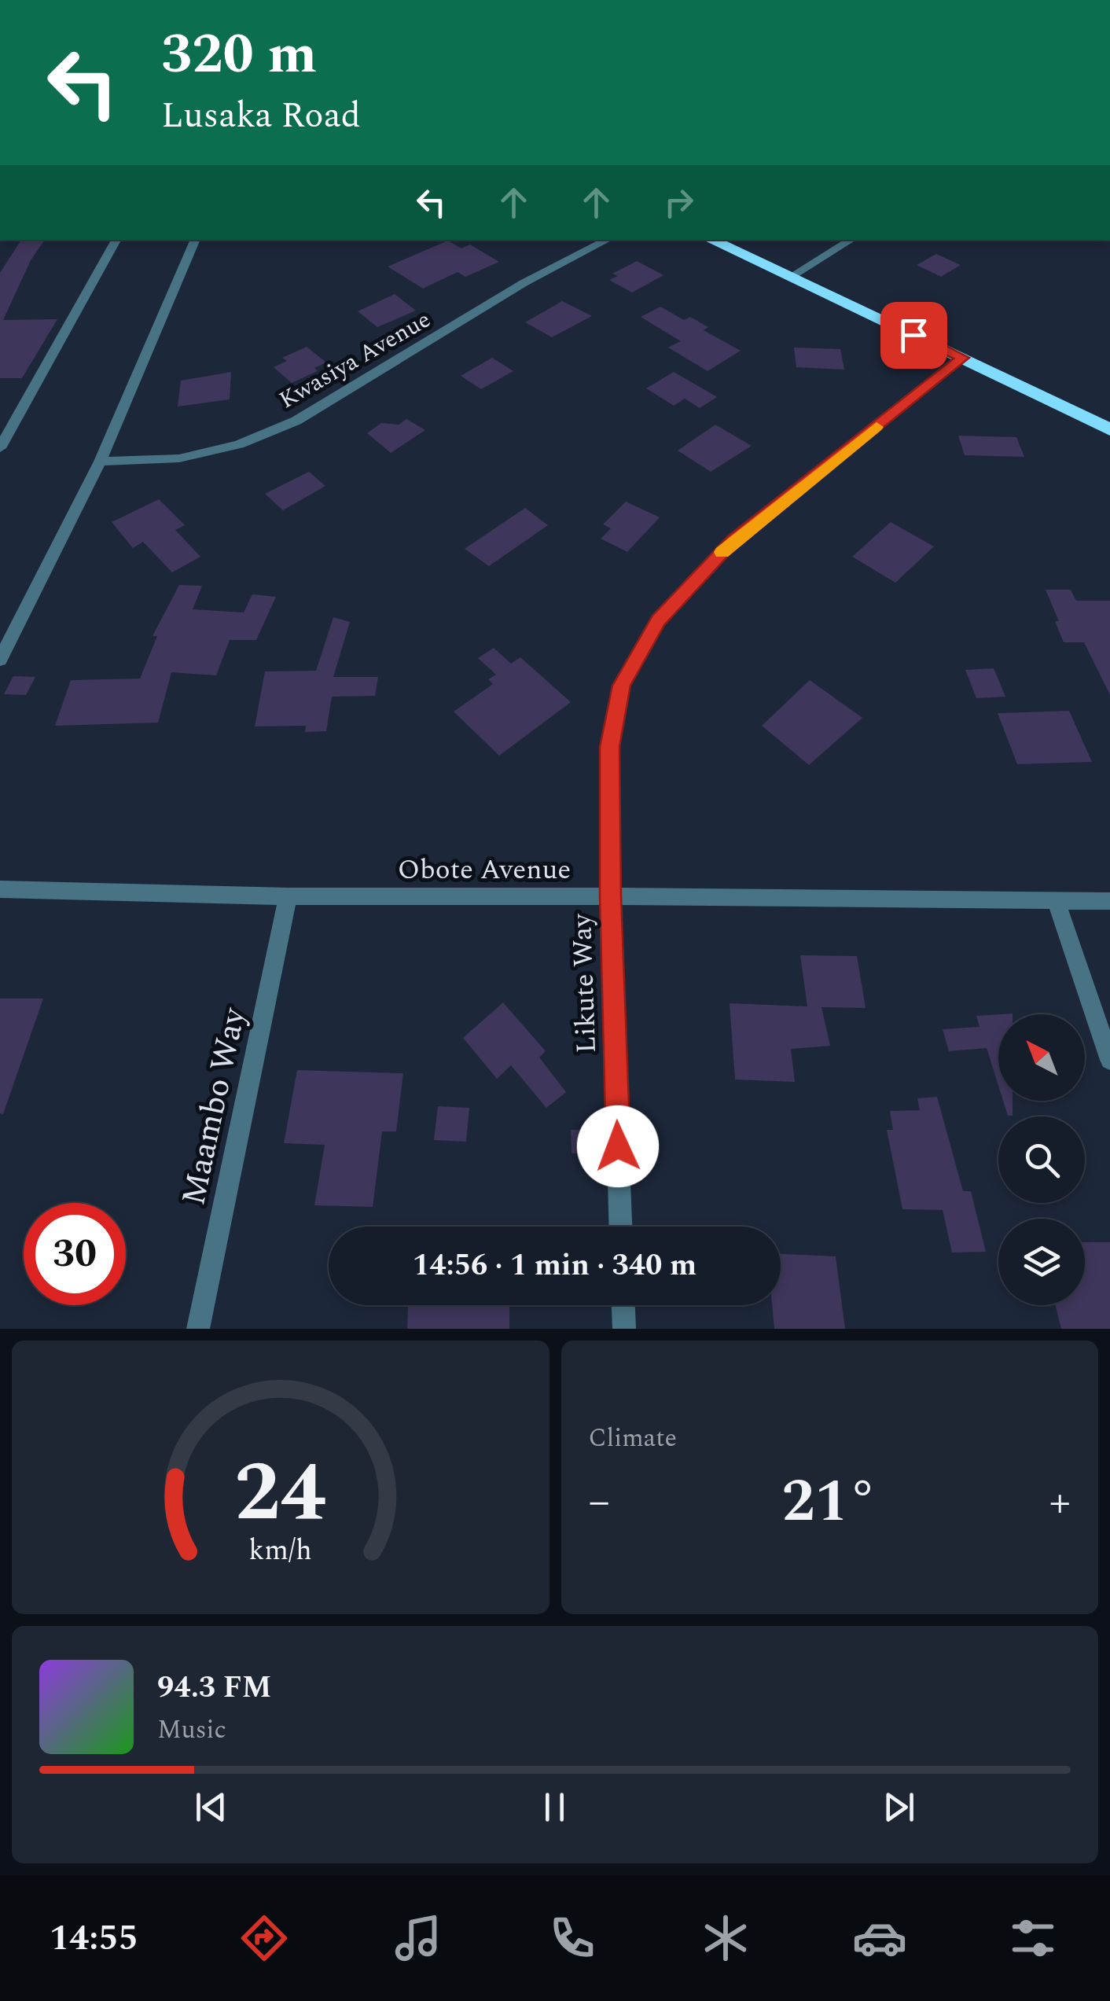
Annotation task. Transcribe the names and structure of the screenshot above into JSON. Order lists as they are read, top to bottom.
{
  "streets": {
    "street": [
      "Kwasiya Avenue",
      "Obote Avenue",
      "Likute Way",
      "Maambo Way"
    ]
  },
  "crossings": [
    ["Obote Avenue", "Likute Way"],
    ["Obote Avenue", "Maambo Way"]
  ],
  "north": "top left",
  "page": {
    "turn": ["320 m", "Lusaka Road"],
    "limit": "30",
    "trip": "14:56 · 1 min · 340 m",
    "tile": "Climate",
    "heat": ["−", "21°", "+"],
    "song": ["94.3 FM", "Music"],
    "tabs": "14:55",
    "gauge": ["24", "km/h"]
  }
}
